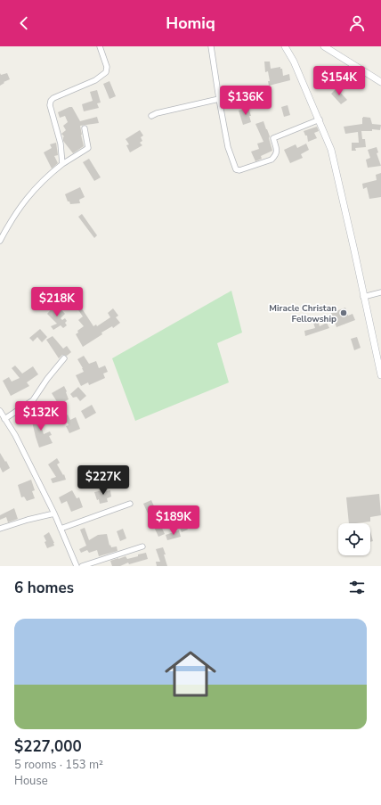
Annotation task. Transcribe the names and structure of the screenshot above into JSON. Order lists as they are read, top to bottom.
{
  "places": ["Miracle Christan Fellowship"],
  "page": {
    "header": "Homiq",
    "price": [
      "$154K",
      "$136K",
      "$218K",
      "$132K",
      "$227K",
      "$189K"
    ],
    "heading": "6 homes",
    "list": [
      {
        "name": "$227,000",
        "note": "5 rooms · 153 m² · House"
      }
    ]
  }
}
